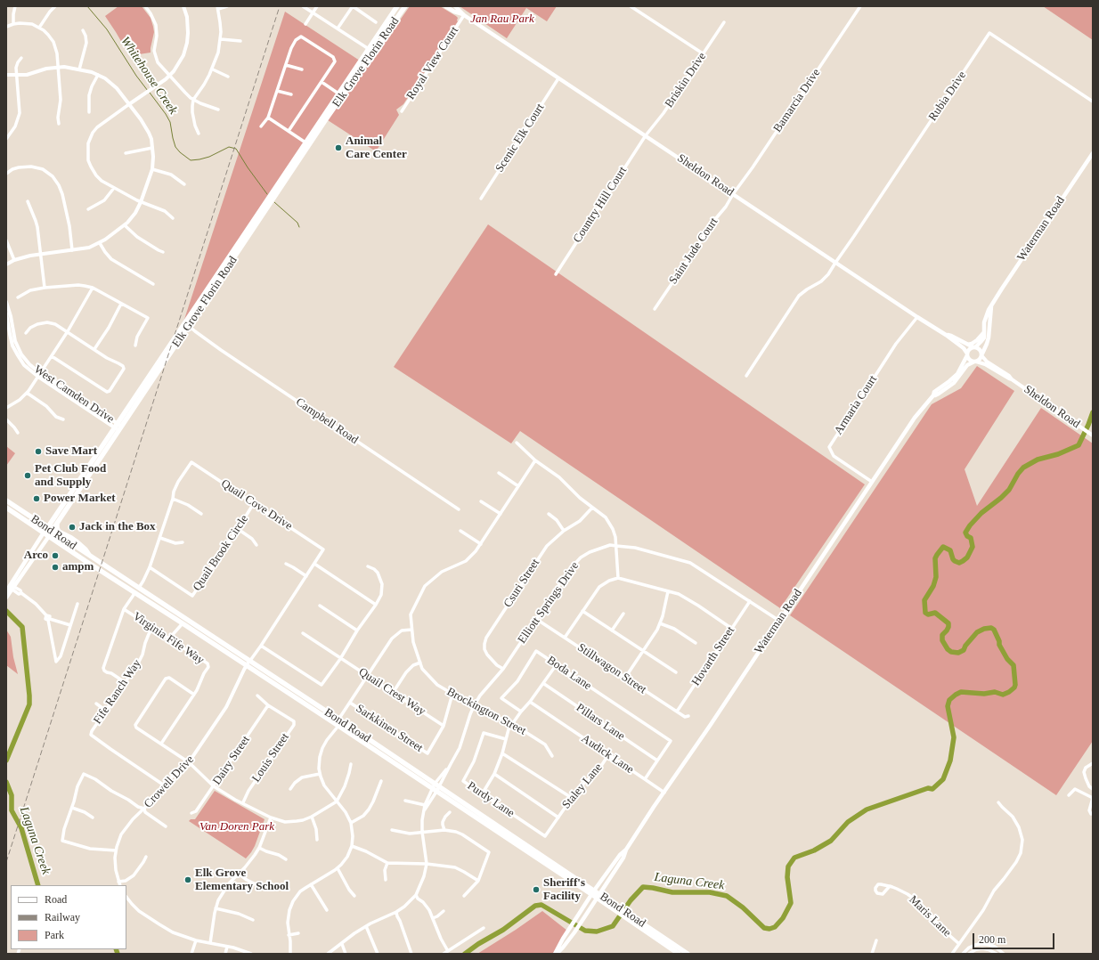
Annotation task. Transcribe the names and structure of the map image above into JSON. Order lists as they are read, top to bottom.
{
  "streets": {
    "main road": [
      "Elk Grove Florin Road",
      "Sheldon Road",
      "Waterman Road",
      "Bond Road"
    ],
    "street": [
      "Royal View Court",
      "Briskin Drive",
      "Rubia Drive",
      "Bamarcia Drive",
      "Scenic Elk Court",
      "Country Hill Court",
      "Saint Jude Court",
      "West Camden Drive",
      "Armaria Court",
      "Campbell Road",
      "Quail Cove Drive",
      "Quail Brook Circle",
      "Csuri Street",
      "Elliott Springs Drive",
      "Virginia Fife Way",
      "Hovarth Street",
      "Stillwagon Street",
      "Boda Lane",
      "Fife Ranch Way",
      "Quail Crest Way",
      "Brockington Street",
      "Pillars Lane",
      "Sarkkinen Street",
      "Audick Lane",
      "Louis Street",
      "Dairy Street",
      "Crowell Drive",
      "Staley Lane",
      "Purdy Lane",
      "Maris Lane"
    ]
  },
  "crossings": [
    ["Elk Grove Florin Road", "West Camden Drive"],
    ["Elk Grove Florin Road", "Campbell Road"],
    ["Elk Grove Florin Road", "Bond Road"],
    ["Royal View Court", "Sheldon Road"],
    ["Briskin Drive", "Sheldon Road"],
    ["Briskin Drive", "Country Hill Court"],
    ["Rubia Drive", "Sheldon Road"],
    ["Bamarcia Drive", "Sheldon Road"],
    ["Bamarcia Drive", "Saint Jude Court"],
    ["Scenic Elk Court", "Sheldon Road"],
    ["Sheldon Road", "Country Hill Court"],
    ["Sheldon Road", "Waterman Road"],
    ["Sheldon Road", "Saint Jude Court"],
    ["Sheldon Road", "Armaria Court"],
    ["Waterman Road", "Armaria Court"],
    ["Waterman Road", "Bond Road"],
    ["Waterman Road", "Elliott Springs Drive"],
    ["Quail Cove Drive", "Bond Road"],
    ["Quail Cove Drive", "Quail Brook Circle"],
    ["Quail Cove Drive", "Crowell Drive"],
    ["Bond Road", "Crowell Drive"],
    ["Csuri Street", "Elliott Springs Drive"],
    ["Elliott Springs Drive", "Hovarth Street"],
    ["Elliott Springs Drive", "Stillwagon Street"],
    ["Elliott Springs Drive", "Brockington Street"],
    ["Virginia Fife Way", "Fife Ranch Way"],
    ["Hovarth Street", "Stillwagon Street"],
    ["Boda Lane", "Audick Lane"],
    ["Fife Ranch Way", "Crowell Drive"],
    ["Quail Crest Way", "Sarkkinen Street"],
    ["Brockington Street", "Sarkkinen Street"],
    ["Pillars Lane", "Audick Lane"],
    ["Audick Lane", "Staley Lane"],
    ["Louis Street", "Dairy Street"],
    ["Staley Lane", "Purdy Lane"]
  ],
  "water": ["Whitehouse Creek", "Laguna Creek"],
  "parks": ["Jan Rau Park", "Van Doren Park"],
  "places": [
    "Animal Care Center",
    "Save Mart",
    "Pet Club Food and Supply",
    "Power Market",
    "Jack in the Box",
    "Arco",
    "ampm",
    "Elk Grove Elementary School",
    "Sheriff's Facility"
  ],
  "legend": ["Road", "Railway", "Park"],
  "scale_bar": "200 m"
}
